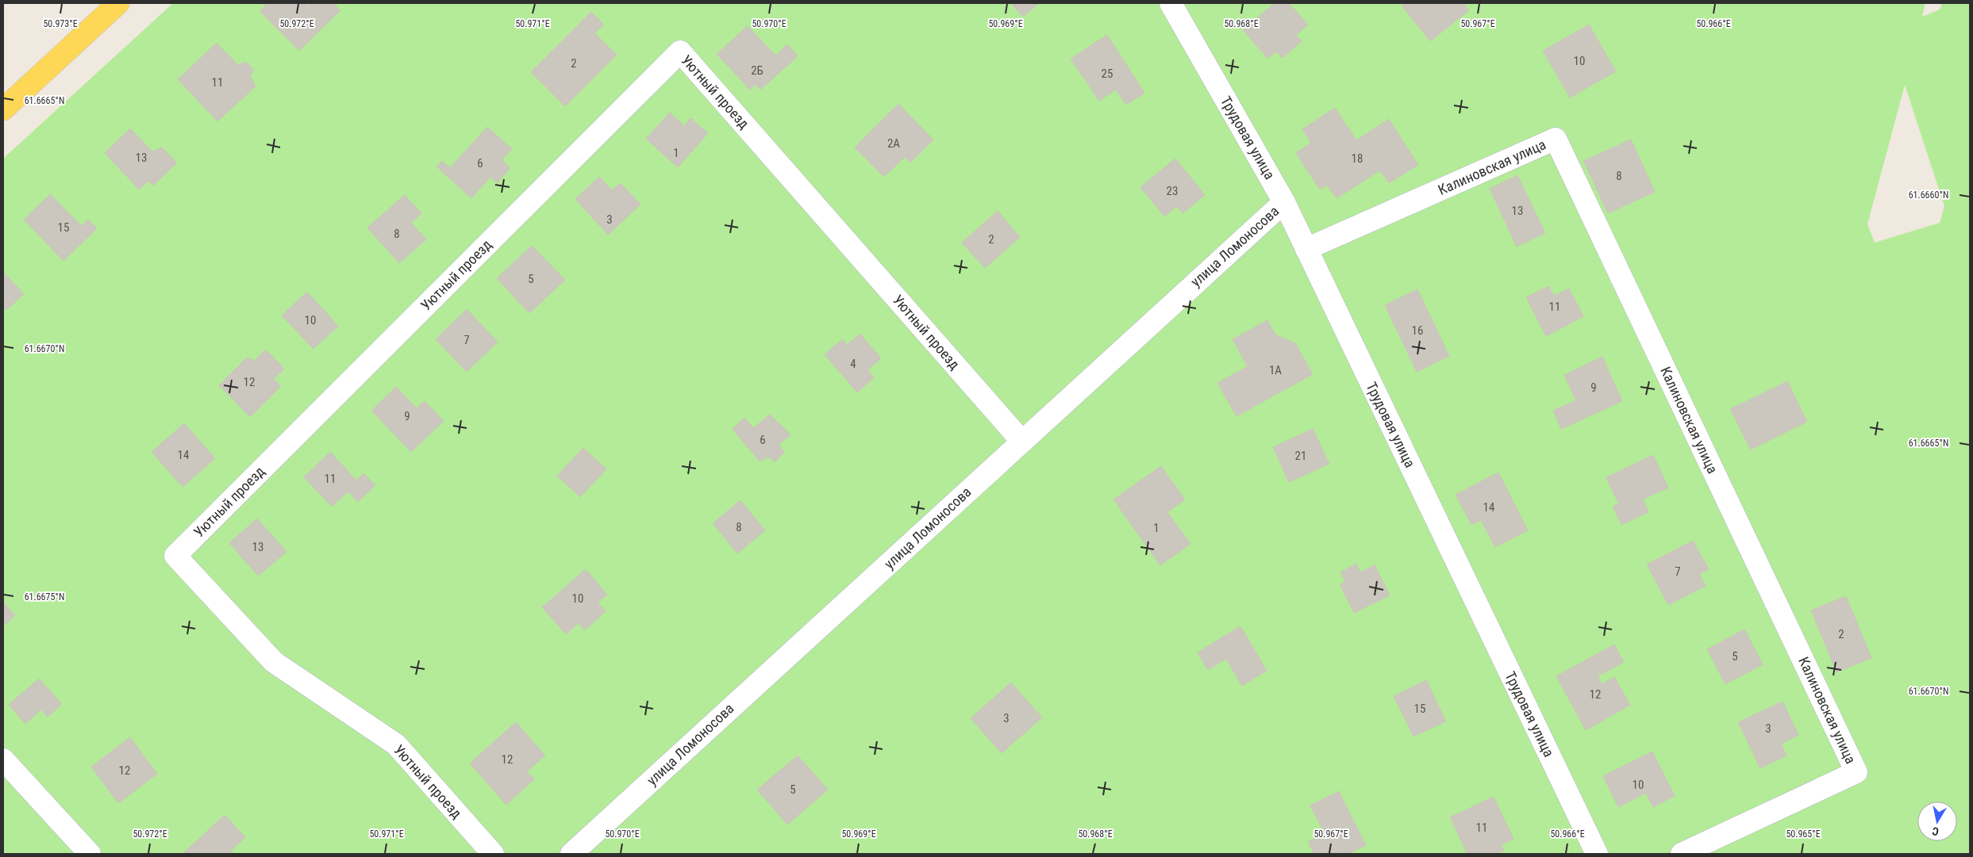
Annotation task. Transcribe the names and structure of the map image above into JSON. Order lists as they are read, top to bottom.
{
  "streets": {
    "street": [
      "Уютный проезд",
      "Трудовая улица",
      "Калиновская улица",
      "улица Ломоносова"
    ]
  },
  "crossings": [
    ["Уютный проезд", "улица Ломоносова"],
    ["Трудовая улица", "Калиновская улица"],
    ["Трудовая улица", "улица Ломоносова"]
  ],
  "house_numbers": [
    "10",
    "2",
    "2Б",
    "25",
    "11",
    "2А",
    "1",
    "13",
    "18",
    "6",
    "8",
    "23",
    "13",
    "3",
    "15",
    "8",
    "2",
    "5",
    "11",
    "10",
    "16",
    "7",
    "4",
    "1А",
    "12",
    "9",
    "9",
    "6",
    "14",
    "21",
    "11",
    "14",
    "8",
    "1",
    "13",
    "7",
    "10",
    "2",
    "5",
    "12",
    "15",
    "3",
    "3",
    "12",
    "12",
    "10",
    "5",
    "11"
  ],
  "north": "bottom",
  "coordinates": [
    "50.973°E",
    "50.972°E",
    "50.971°E",
    "50.970°E",
    "50.969°E",
    "50.968°E",
    "50.967°E",
    "50.966°E",
    "61.6665°N",
    "61.6660°N",
    "61.6670°N",
    "61.6675°N",
    "50.965°E"
  ]
}
